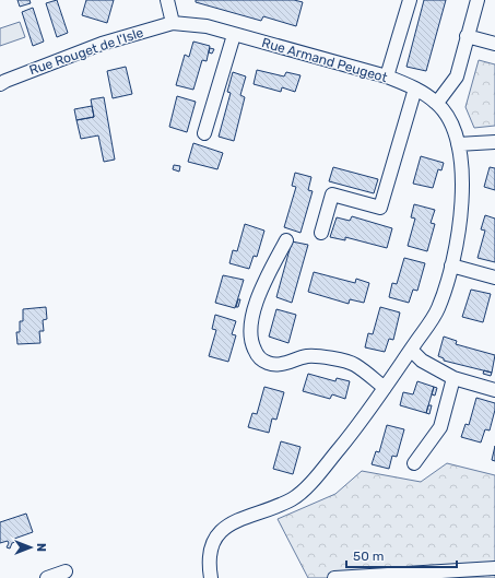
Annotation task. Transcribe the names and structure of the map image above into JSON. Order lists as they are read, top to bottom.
{
  "streets": {
    "street": ["Rue Rouget de l'Isle", "Rue Armand Peugeot"]
  },
  "crossings": [
    ["Rue Rouget de l'Isle", "Rue Armand Peugeot"]
  ],
  "scale_bar": "50 m",
  "north": "right"
}
